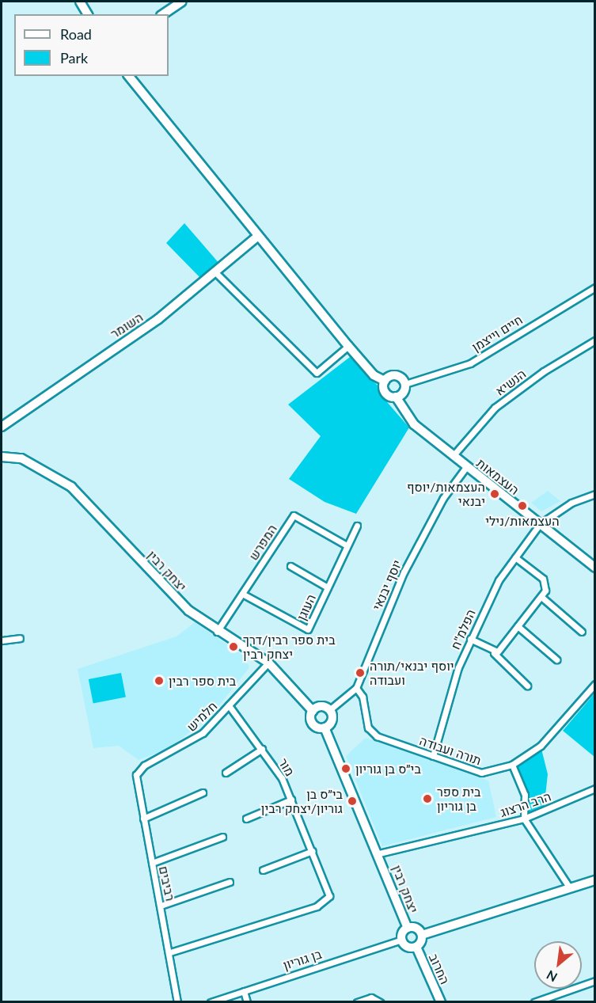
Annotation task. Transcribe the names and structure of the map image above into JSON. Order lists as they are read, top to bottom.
{
  "streets": {
    "street": [
      "השומר",
      "חיים וייצמן",
      "הנשיא",
      "העצמאות",
      "המפרש",
      "יצחק רבין",
      "יוסף יבנאי",
      "העוגן",
      "הפלמ\"ח",
      "חלמיש",
      "תורה ועבודה",
      "מור",
      "הרב הרצוג",
      "רביבים",
      "בן גוריון",
      "החרוב"
    ]
  },
  "crossings": [
    ["חיים וייצמן", "העצמאות"],
    ["הנשיא", "העצמאות"],
    ["העצמאות", "יוסף יבנאי"],
    ["העצמאות", "הפלמ\"ח"],
    ["המפרש", "יצחק רבין"],
    ["המפרש", "העוגן"],
    ["יצחק רבין", "יוסף יבנאי"],
    ["יצחק רבין", "חלמיש"],
    ["יצחק רבין", "הרב הרצוג"],
    ["יצחק רבין", "בן גוריון"],
    ["יצחק רבין", "החרוב"],
    ["יוסף יבנאי", "תורה ועבודה"],
    ["הפלמ\"ח", "תורה ועבודה"],
    ["חלמיש", "מור"],
    ["חלמיש", "רביבים"],
    ["מור", "רביבים"],
    ["בן גוריון", "החרוב"]
  ],
  "places": [
    "העצמאות/יוסף יבנאי",
    "העצמאות/נילי",
    "בית ספר רבין/דרך יצחק רבין",
    "יוסף יבנאי/תורה ועבודה",
    "בית ספר רבין",
    "בי״ס בן גוריון",
    "בית ספר בן גוריון",
    "בי״ס בן גוריון/יצחק רבין"
  ],
  "legend": ["Road", "Park"],
  "north": "bottom left"
}
